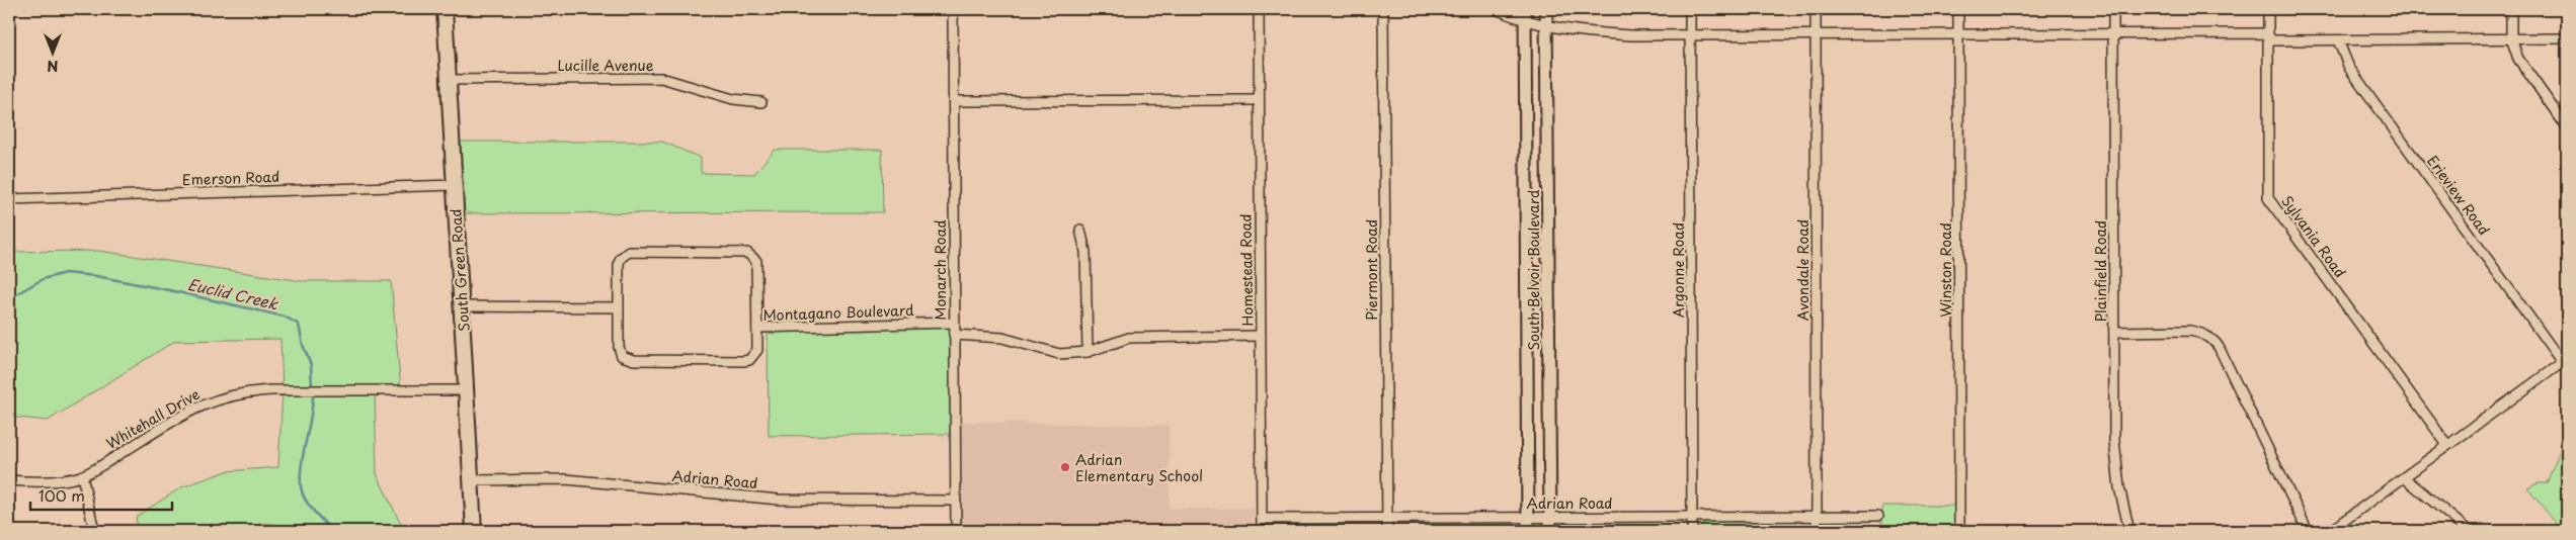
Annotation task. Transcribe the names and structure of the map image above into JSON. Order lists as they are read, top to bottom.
{
  "streets": {
    "main road": ["South Green Road"],
    "street": [
      "Lucille Avenue",
      "Emerson Road",
      "Erieview Road",
      "Sylvania Road",
      "Monarch Road",
      "Homestead Road",
      "Piermont Road",
      "South Belvoir Boulevard",
      "Argonne Road",
      "Avondale Road",
      "Winston Road",
      "Plainfield Road",
      "Montagano Boulevard",
      "Whitehall Drive",
      "Adrian Road"
    ]
  },
  "crossings": [
    ["Lucille Avenue", "South Green Road"],
    ["Emerson Road", "South Green Road"],
    ["South Green Road", "Whitehall Drive"],
    ["South Green Road", "Adrian Road"],
    ["Monarch Road", "Montagano Boulevard"],
    ["Monarch Road", "Adrian Road"],
    ["Homestead Road", "Adrian Road"],
    ["Piermont Road", "Adrian Road"],
    ["South Belvoir Boulevard", "Adrian Road"],
    ["Argonne Road", "Adrian Road"],
    ["Avondale Road", "Adrian Road"]
  ],
  "water": ["Euclid Creek"],
  "places": ["Adrian Elementary School"],
  "scale_bar": "100 m",
  "north": "bottom"
}
